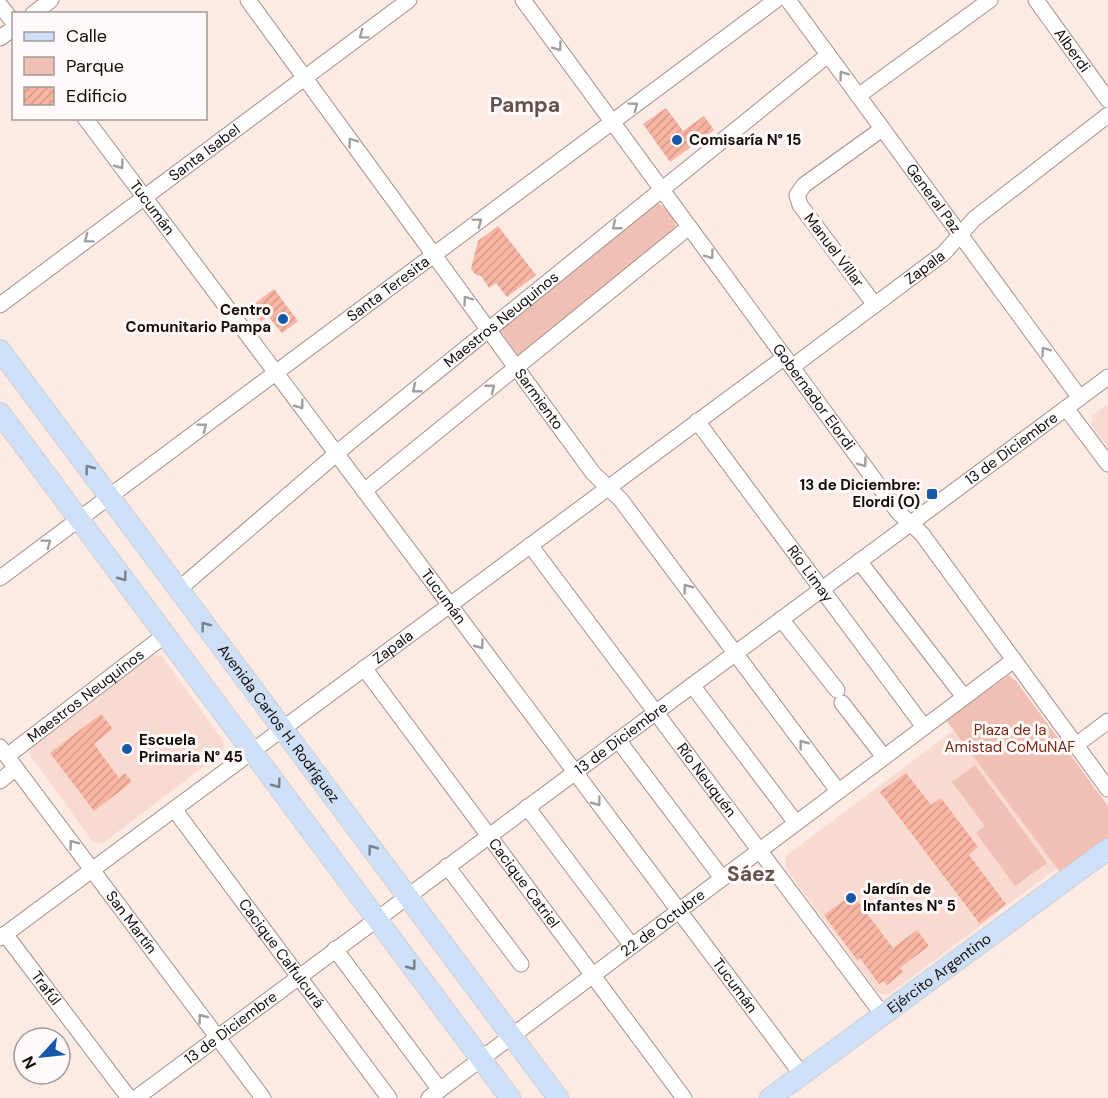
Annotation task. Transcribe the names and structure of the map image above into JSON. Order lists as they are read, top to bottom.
{
  "streets": {
    "main road": ["Avenida Carlos H. Rodríguez", "Ejército Argentino"],
    "street": [
      "Alberdi",
      "Santa Isabel",
      "General Paz",
      "Tucumán",
      "Manuel Villar",
      "Zapala",
      "Santa Teresita",
      "Maestros Neuquinos",
      "Gobernador Elordi",
      "Sarmiento",
      "13 de Diciembre",
      "Río Limay",
      "Río Neuquén",
      "Cacique Catriel",
      "San Martín",
      "22 de Octubre",
      "Cacique Calfulcurá",
      "Trafúl"
    ]
  },
  "crossings": [
    ["Santa Isabel", "Tucumán"],
    ["Santa Isabel", "Sarmiento"],
    ["General Paz", "Manuel Villar"],
    ["General Paz", "Zapala"],
    ["General Paz", "Maestros Neuquinos"],
    ["General Paz", "13 de Diciembre"],
    ["Tucumán", "Zapala"],
    ["Tucumán", "Santa Teresita"],
    ["Tucumán", "Maestros Neuquinos"],
    ["Tucumán", "13 de Diciembre"],
    ["Tucumán", "22 de Octubre"],
    ["Tucumán", "Ejército Argentino"],
    ["Manuel Villar", "Zapala"],
    ["Zapala", "Gobernador Elordi"],
    ["Zapala", "Sarmiento"],
    ["Zapala", "Río Limay"],
    ["Zapala", "Avenida Carlos H. Rodríguez"],
    ["Zapala", "Río Neuquén"],
    ["Zapala", "Cacique Catriel"],
    ["Zapala", "San Martín"],
    ["Zapala", "Cacique Calfulcurá"],
    ["Zapala", "Trafúl"],
    ["Santa Teresita", "Gobernador Elordi"],
    ["Santa Teresita", "Sarmiento"],
    ["Santa Teresita", "Avenida Carlos H. Rodríguez"],
    ["Maestros Neuquinos", "Gobernador Elordi"],
    ["Maestros Neuquinos", "Sarmiento"],
    ["Maestros Neuquinos", "Avenida Carlos H. Rodríguez"],
    ["Maestros Neuquinos", "San Martín"],
    ["Gobernador Elordi", "13 de Diciembre"],
    ["Gobernador Elordi", "22 de Octubre"],
    ["Sarmiento", "13 de Diciembre"],
    ["Sarmiento", "22 de Octubre"],
    ["13 de Diciembre", "Río Limay"],
    ["13 de Diciembre", "Avenida Carlos H. Rodríguez"],
    ["13 de Diciembre", "Río Neuquén"],
    ["13 de Diciembre", "Cacique Catriel"],
    ["13 de Diciembre", "San Martín"],
    ["13 de Diciembre", "Cacique Calfulcurá"],
    ["Río Limay", "22 de Octubre"],
    ["Avenida Carlos H. Rodríguez", "22 de Octubre"],
    ["Río Neuquén", "22 de Octubre"],
    ["Río Neuquén", "Ejército Argentino"],
    ["Cacique Catriel", "22 de Octubre"]
  ],
  "one_way": [
    "Santa Isabel",
    "General Paz",
    "Santa Teresita",
    "Gobernador Elordi",
    "San Martín"
  ],
  "districts": ["Pampa", "Sáez"],
  "parks": ["Plaza de la Amistad CoMuNAF"],
  "places": {
    "other": [
      "Comisaría N° 15",
      "Centro Comunitario Pampa",
      "Escuela Primaria N° 45",
      "Jardín de Infantes N° 5"
    ],
    "transit": ["13 de Diciembre: Elordi (O)"]
  },
  "legend": ["Calle", "Parque", "Edificio"],
  "north": "bottom left"
}
